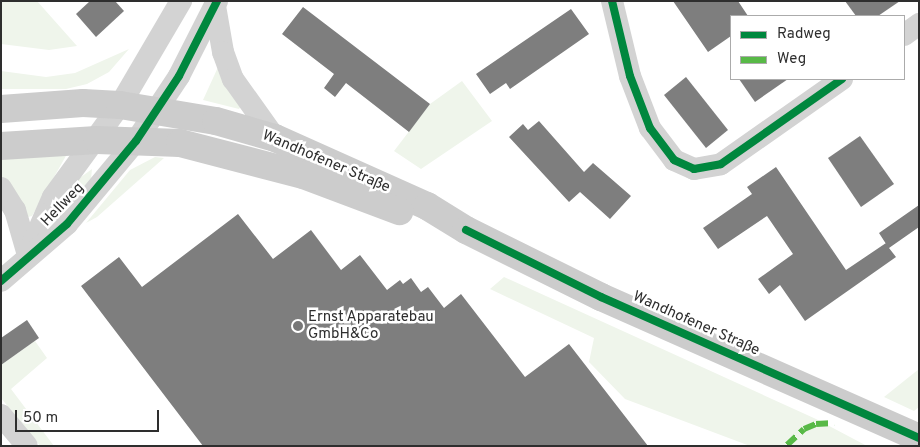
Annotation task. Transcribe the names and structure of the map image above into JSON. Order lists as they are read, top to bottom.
{
  "streets": {
    "main road": ["Wandhofener Straße"],
    "street": ["Hellweg"]
  },
  "crossings": [
    ["Wandhofener Straße", "Hellweg"]
  ],
  "places": ["Ernst Apparatebau GmbH&Co"],
  "legend": ["Radweg", "Weg"],
  "scale_bar": "50 m"
}
